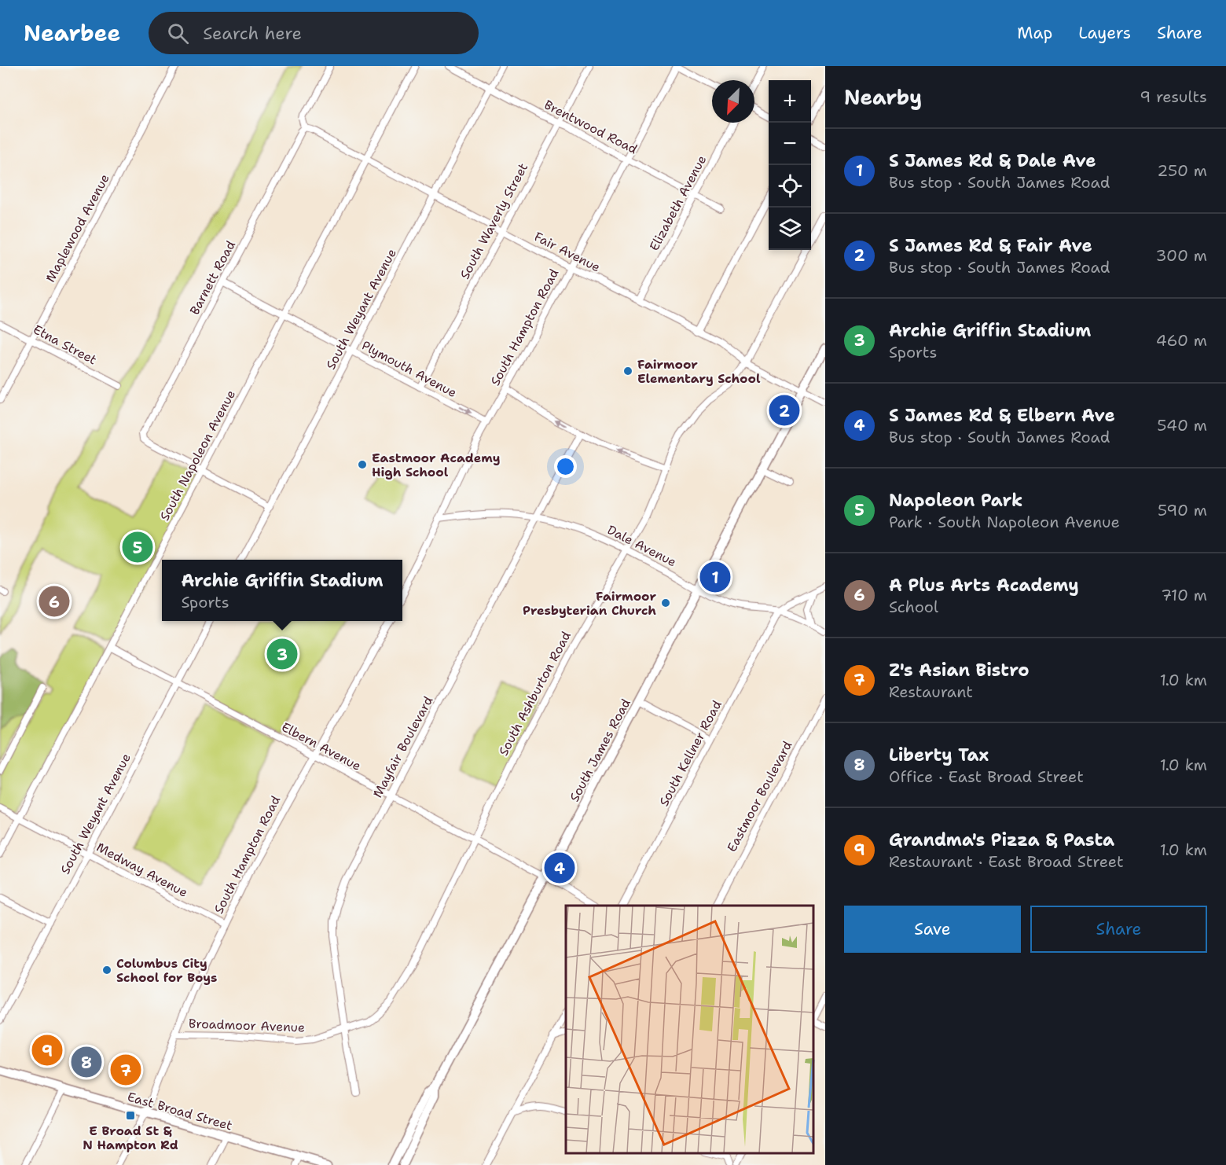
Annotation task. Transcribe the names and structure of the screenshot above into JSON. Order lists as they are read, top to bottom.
{
  "streets": {
    "main road": ["South James Road", "East Broad Street"],
    "street": [
      "Brentwood Road",
      "Elizabeth Avenue",
      "South Waverly Street",
      "Maplewood Avenue",
      "Fair Avenue",
      "Barnett Road",
      "South Weyant Avenue",
      "South Hampton Road",
      "Etna Street",
      "Plymouth Avenue",
      "South Napoleon Avenue",
      "Dale Avenue",
      "South Ashburton Road",
      "Elbern Avenue",
      "Mayfair Boulevard",
      "South Kellner Road",
      "Eastmoor Boulevard",
      "Medway Avenue",
      "Broadmoor Avenue"
    ]
  },
  "crossings": [
    ["Brentwood Road", "Elizabeth Avenue"],
    ["Brentwood Road", "South Waverly Street"],
    ["Brentwood Road", "South Weyant Avenue"],
    ["Brentwood Road", "South Hampton Road"],
    ["Elizabeth Avenue", "Fair Avenue"],
    ["South Waverly Street", "Fair Avenue"],
    ["South Waverly Street", "Plymouth Avenue"],
    ["Maplewood Avenue", "Etna Street"],
    ["Fair Avenue", "Barnett Road"],
    ["Fair Avenue", "South Weyant Avenue"],
    ["Fair Avenue", "South Hampton Road"],
    ["Fair Avenue", "South Napoleon Avenue"],
    ["Fair Avenue", "South Ashburton Road"],
    ["Fair Avenue", "South James Road"],
    ["Barnett Road", "Plymouth Avenue"],
    ["Barnett Road", "South Napoleon Avenue"],
    ["South Weyant Avenue", "Plymouth Avenue"],
    ["South Weyant Avenue", "Elbern Avenue"],
    ["South Weyant Avenue", "Medway Avenue"],
    ["South Hampton Road", "Plymouth Avenue"],
    ["South Hampton Road", "Dale Avenue"],
    ["South Hampton Road", "Elbern Avenue"],
    ["South Hampton Road", "Medway Avenue"],
    ["South Hampton Road", "Broadmoor Avenue"],
    ["South Hampton Road", "East Broad Street"],
    ["Plymouth Avenue", "South Napoleon Avenue"],
    ["South Napoleon Avenue", "Elbern Avenue"],
    ["South Napoleon Avenue", "Medway Avenue"],
    ["Dale Avenue", "South Ashburton Road"],
    ["Dale Avenue", "Mayfair Boulevard"],
    ["Dale Avenue", "South James Road"],
    ["Dale Avenue", "South Kellner Road"],
    ["South Ashburton Road", "Elbern Avenue"],
    ["South Ashburton Road", "Mayfair Boulevard"],
    ["South Ashburton Road", "Broadmoor Avenue"],
    ["Elbern Avenue", "Mayfair Boulevard"],
    ["Elbern Avenue", "South James Road"],
    ["Mayfair Boulevard", "Broadmoor Avenue"]
  ],
  "places": {
    "other": [
      "Fairmoor Elementary School",
      "Eastmoor Academy High School",
      "Fairmoor Presbyterian Church",
      "Columbus City School for Boys"
    ],
    "transit": ["E Broad St & N Hampton Rd"]
  },
  "north": "bottom left",
  "page": {
    "header": "Nearbee",
    "search": "Search here",
    "nav": ["Map", "Layers", "Share"],
    "heading": ["Nearby", "9 results"],
    "map_buttons": ["+", "−"],
    "list": [
      {
        "mark": "1",
        "name": "S James Rd & Dale Ave",
        "note": "Bus stop · South James Road",
        "value": "250 m"
      },
      {
        "mark": "2",
        "name": "S James Rd & Fair Ave",
        "note": "Bus stop · South James Road",
        "value": "300 m"
      },
      {
        "mark": "3",
        "name": "Archie Griffin Stadium",
        "note": "Sports",
        "value": "460 m"
      },
      {
        "mark": "4",
        "name": "S James Rd & Elbern Ave",
        "note": "Bus stop · South James Road",
        "value": "540 m"
      },
      {
        "mark": "5",
        "name": "Napoleon Park",
        "note": "Park · South Napoleon Avenue",
        "value": "590 m"
      },
      {
        "mark": "6",
        "name": "A Plus Arts Academy",
        "note": "School",
        "value": "710 m"
      },
      {
        "mark": "7",
        "name": "Z's Asian Bistro",
        "note": "Restaurant",
        "value": "1.0 km"
      },
      {
        "mark": "8",
        "name": "Liberty Tax",
        "note": "Office · East Broad Street",
        "value": "1.0 km"
      },
      {
        "mark": "9",
        "name": "Grandma's Pizza & Pasta",
        "note": "Restaurant · East Broad Street",
        "value": "1.0 km"
      }
    ],
    "pins": [
      "2",
      "5",
      "1",
      "6",
      "3",
      "4",
      "9",
      "8",
      "7"
    ],
    "popup": ["Archie Griffin Stadium", "Sports"],
    "buttons": ["Save", "Share"]
  }
}
